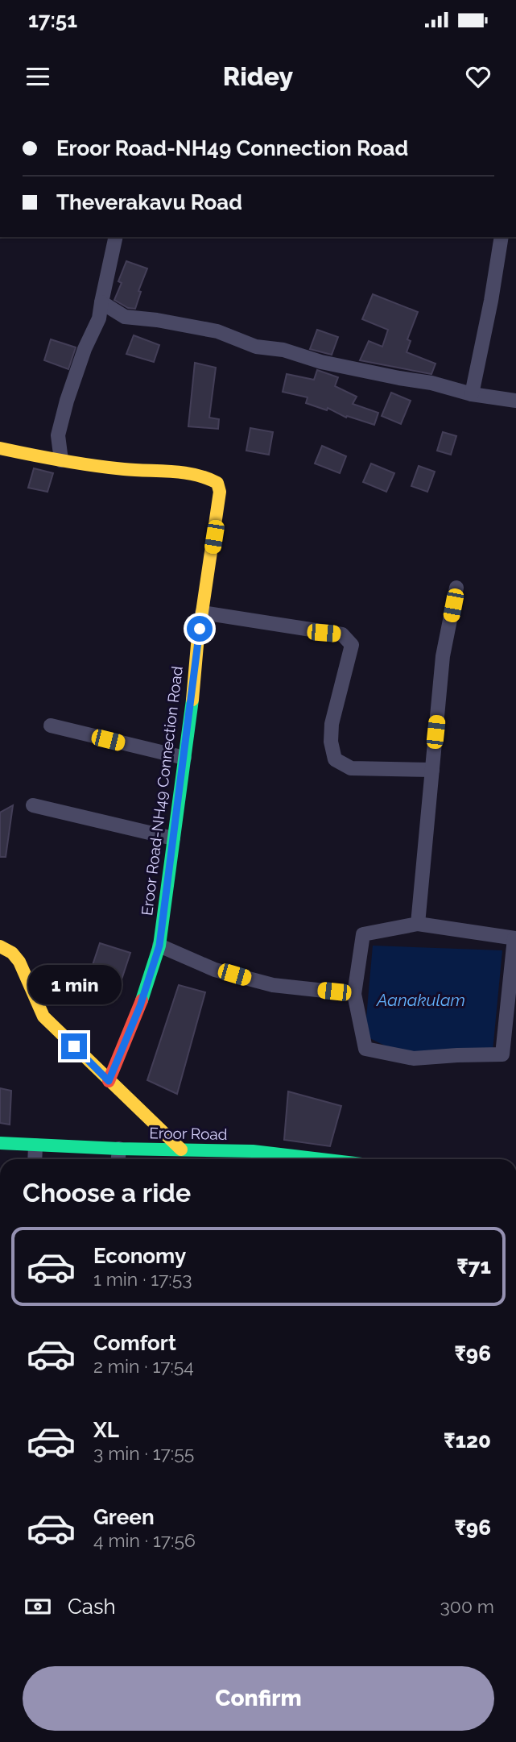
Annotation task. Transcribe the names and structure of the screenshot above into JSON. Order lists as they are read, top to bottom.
{
  "streets": {
    "street": ["Eroor Road-NH49 Connection Road", "Eroor Road"]
  },
  "water": ["Aanakulam"],
  "page": {
    "status": "17:51",
    "header": "Ridey",
    "banner": ["Eroor Road-NH49 Connection Road", "Theverakavu Road"],
    "bubble": "1 min",
    "heading": "Choose a ride",
    "list": [
      {
        "name": "Economy",
        "note": "1 min · 17:53",
        "value": "₹71"
      },
      {
        "name": "Comfort",
        "note": "2 min · 17:54",
        "value": "₹96"
      },
      {
        "name": "XL",
        "note": "3 min · 17:55",
        "value": "₹120"
      },
      {
        "name": "Green",
        "note": "4 min · 17:56",
        "value": "₹96"
      }
    ],
    "pay": ["Cash", "300 m"],
    "buttons": "Confirm"
  }
}
